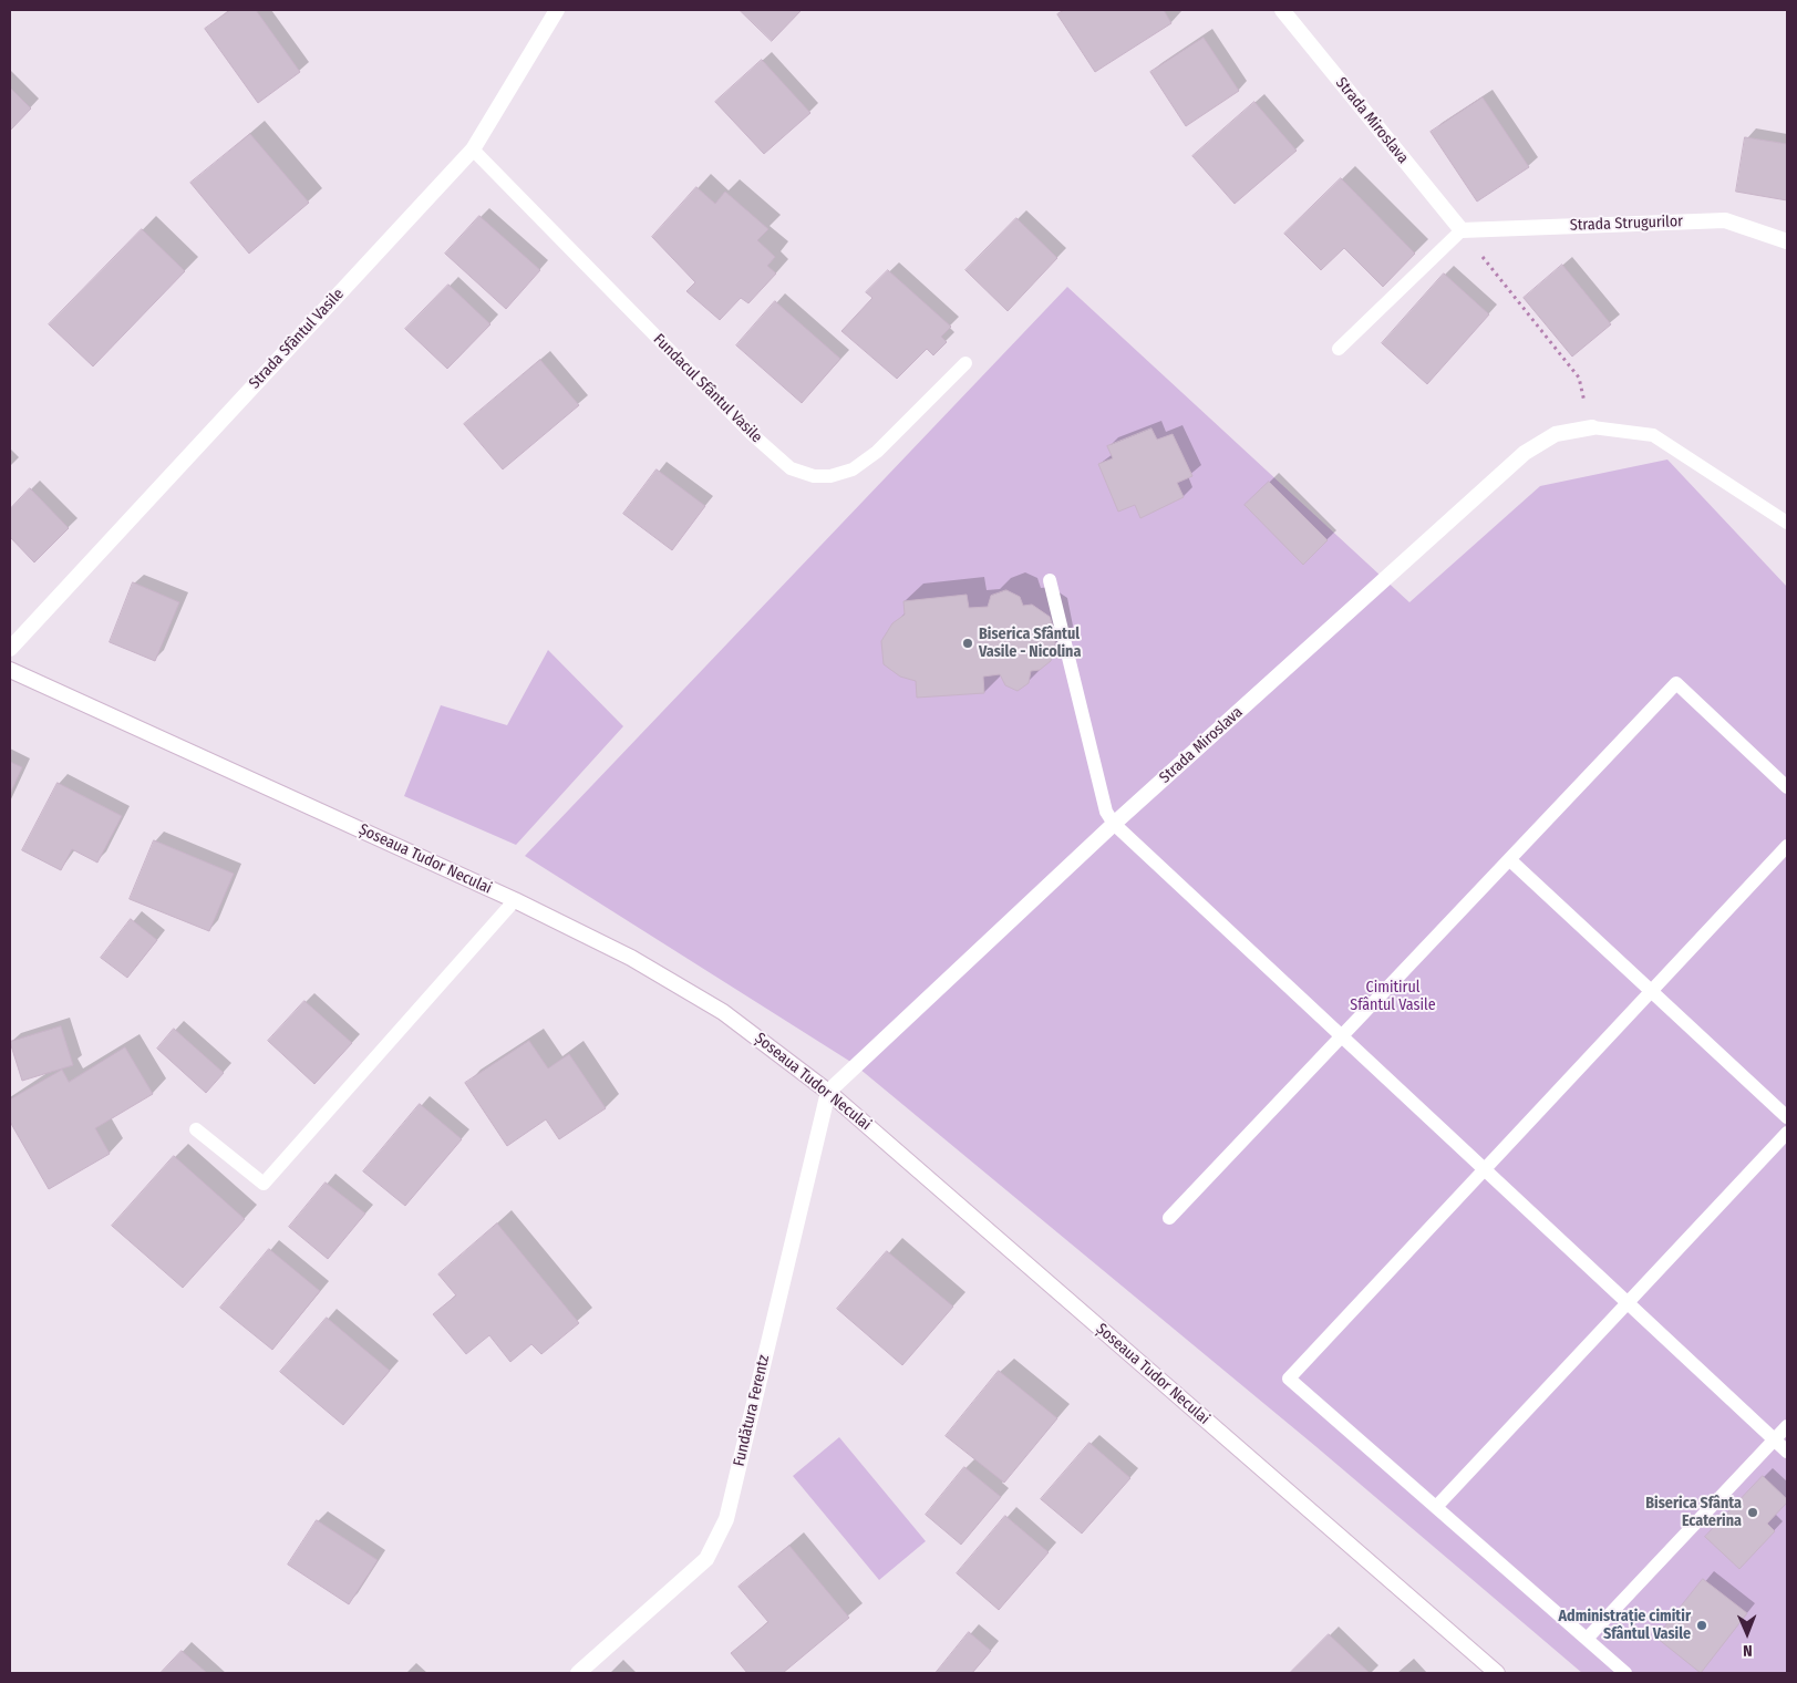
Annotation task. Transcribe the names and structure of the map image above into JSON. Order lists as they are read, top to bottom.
{
  "streets": {
    "street": [
      "Strada Miroslava",
      "Strada Strugurilor",
      "Strada Sfântul Vasile",
      "Șoseaua Tudor Neculai",
      "Fundătura Ferentz"
    ],
    "lane": ["Fundacul Sfântul Vasile"]
  },
  "crossings": [
    ["Strada Miroslava", "Strada Strugurilor"],
    ["Strada Miroslava", "Șoseaua Tudor Neculai"],
    ["Strada Miroslava", "Fundătura Ferentz"],
    ["Strada Sfântul Vasile", "Fundacul Sfântul Vasile"],
    ["Șoseaua Tudor Neculai", "Fundătura Ferentz"]
  ],
  "parks": ["Cimitirul Sfântul Vasile"],
  "places": ["Biserica Sfântul Vasile - Nicolina", "Biserica Sfânta Ecaterina", "Administrație cimitir Sfântul Vasile"],
  "north": "bottom"
}
